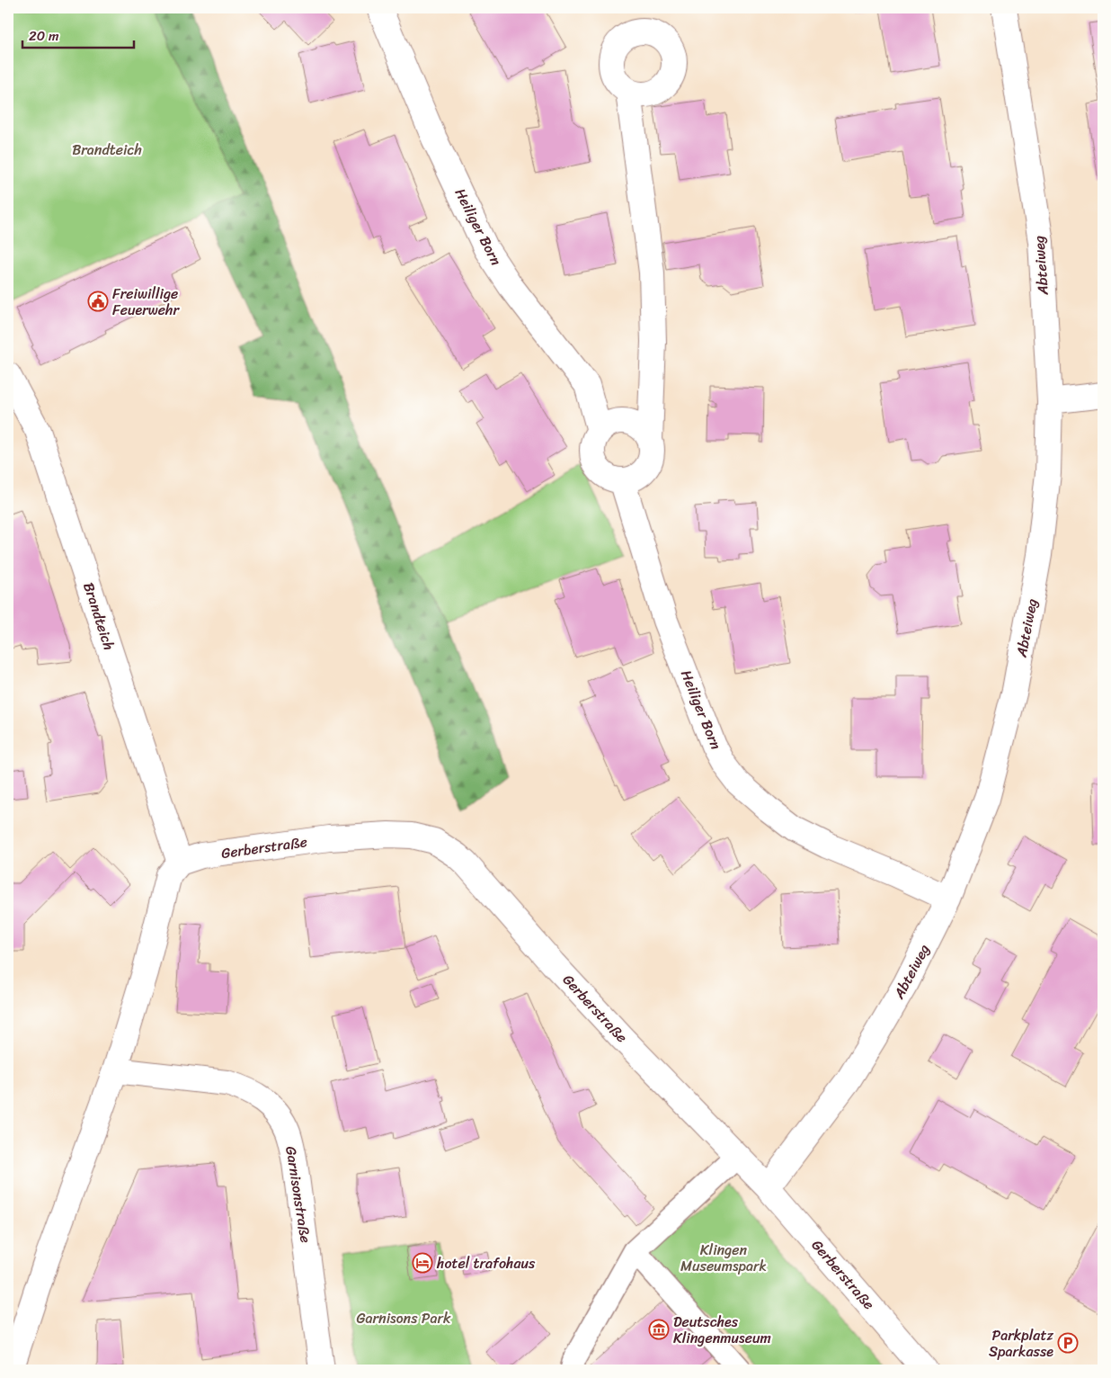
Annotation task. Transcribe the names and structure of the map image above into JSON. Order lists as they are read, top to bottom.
{
  "streets": {
    "street": [
      "Heiliger Born",
      "Abteiweg",
      "Brandteich",
      "Gerberstraße",
      "Garnisonstraße"
    ]
  },
  "crossings": [
    ["Heiliger Born", "Abteiweg"],
    ["Abteiweg", "Gerberstraße"],
    ["Brandteich", "Gerberstraße"]
  ],
  "parks": ["Brandteich", "Klingen Museumspark", "Garnisons Park"],
  "places": {
    "public building": ["Freiwillige Feuerwehr"],
    "hotel": ["hotel trafohaus"],
    "museum": ["Deutsches Klingenmuseum"],
    "parking": ["Parkplatz Sparkasse"]
  },
  "scale_bar": "20 m"
}
